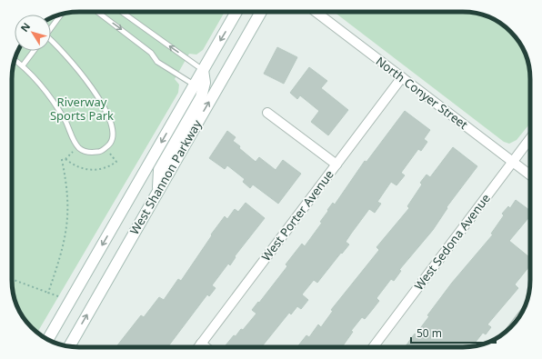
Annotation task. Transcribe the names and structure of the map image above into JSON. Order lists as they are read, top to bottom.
{
  "streets": {
    "street": [
      "North Conyer Street",
      "West Shannon Parkway",
      "West Porter Avenue",
      "West Sedona Avenue"
    ]
  },
  "crossings": [
    ["North Conyer Street", "West Porter Avenue"],
    ["North Conyer Street", "West Sedona Avenue"]
  ],
  "parks": ["Riverway Sports Park"],
  "scale_bar": "50 m",
  "north": "top left"
}
